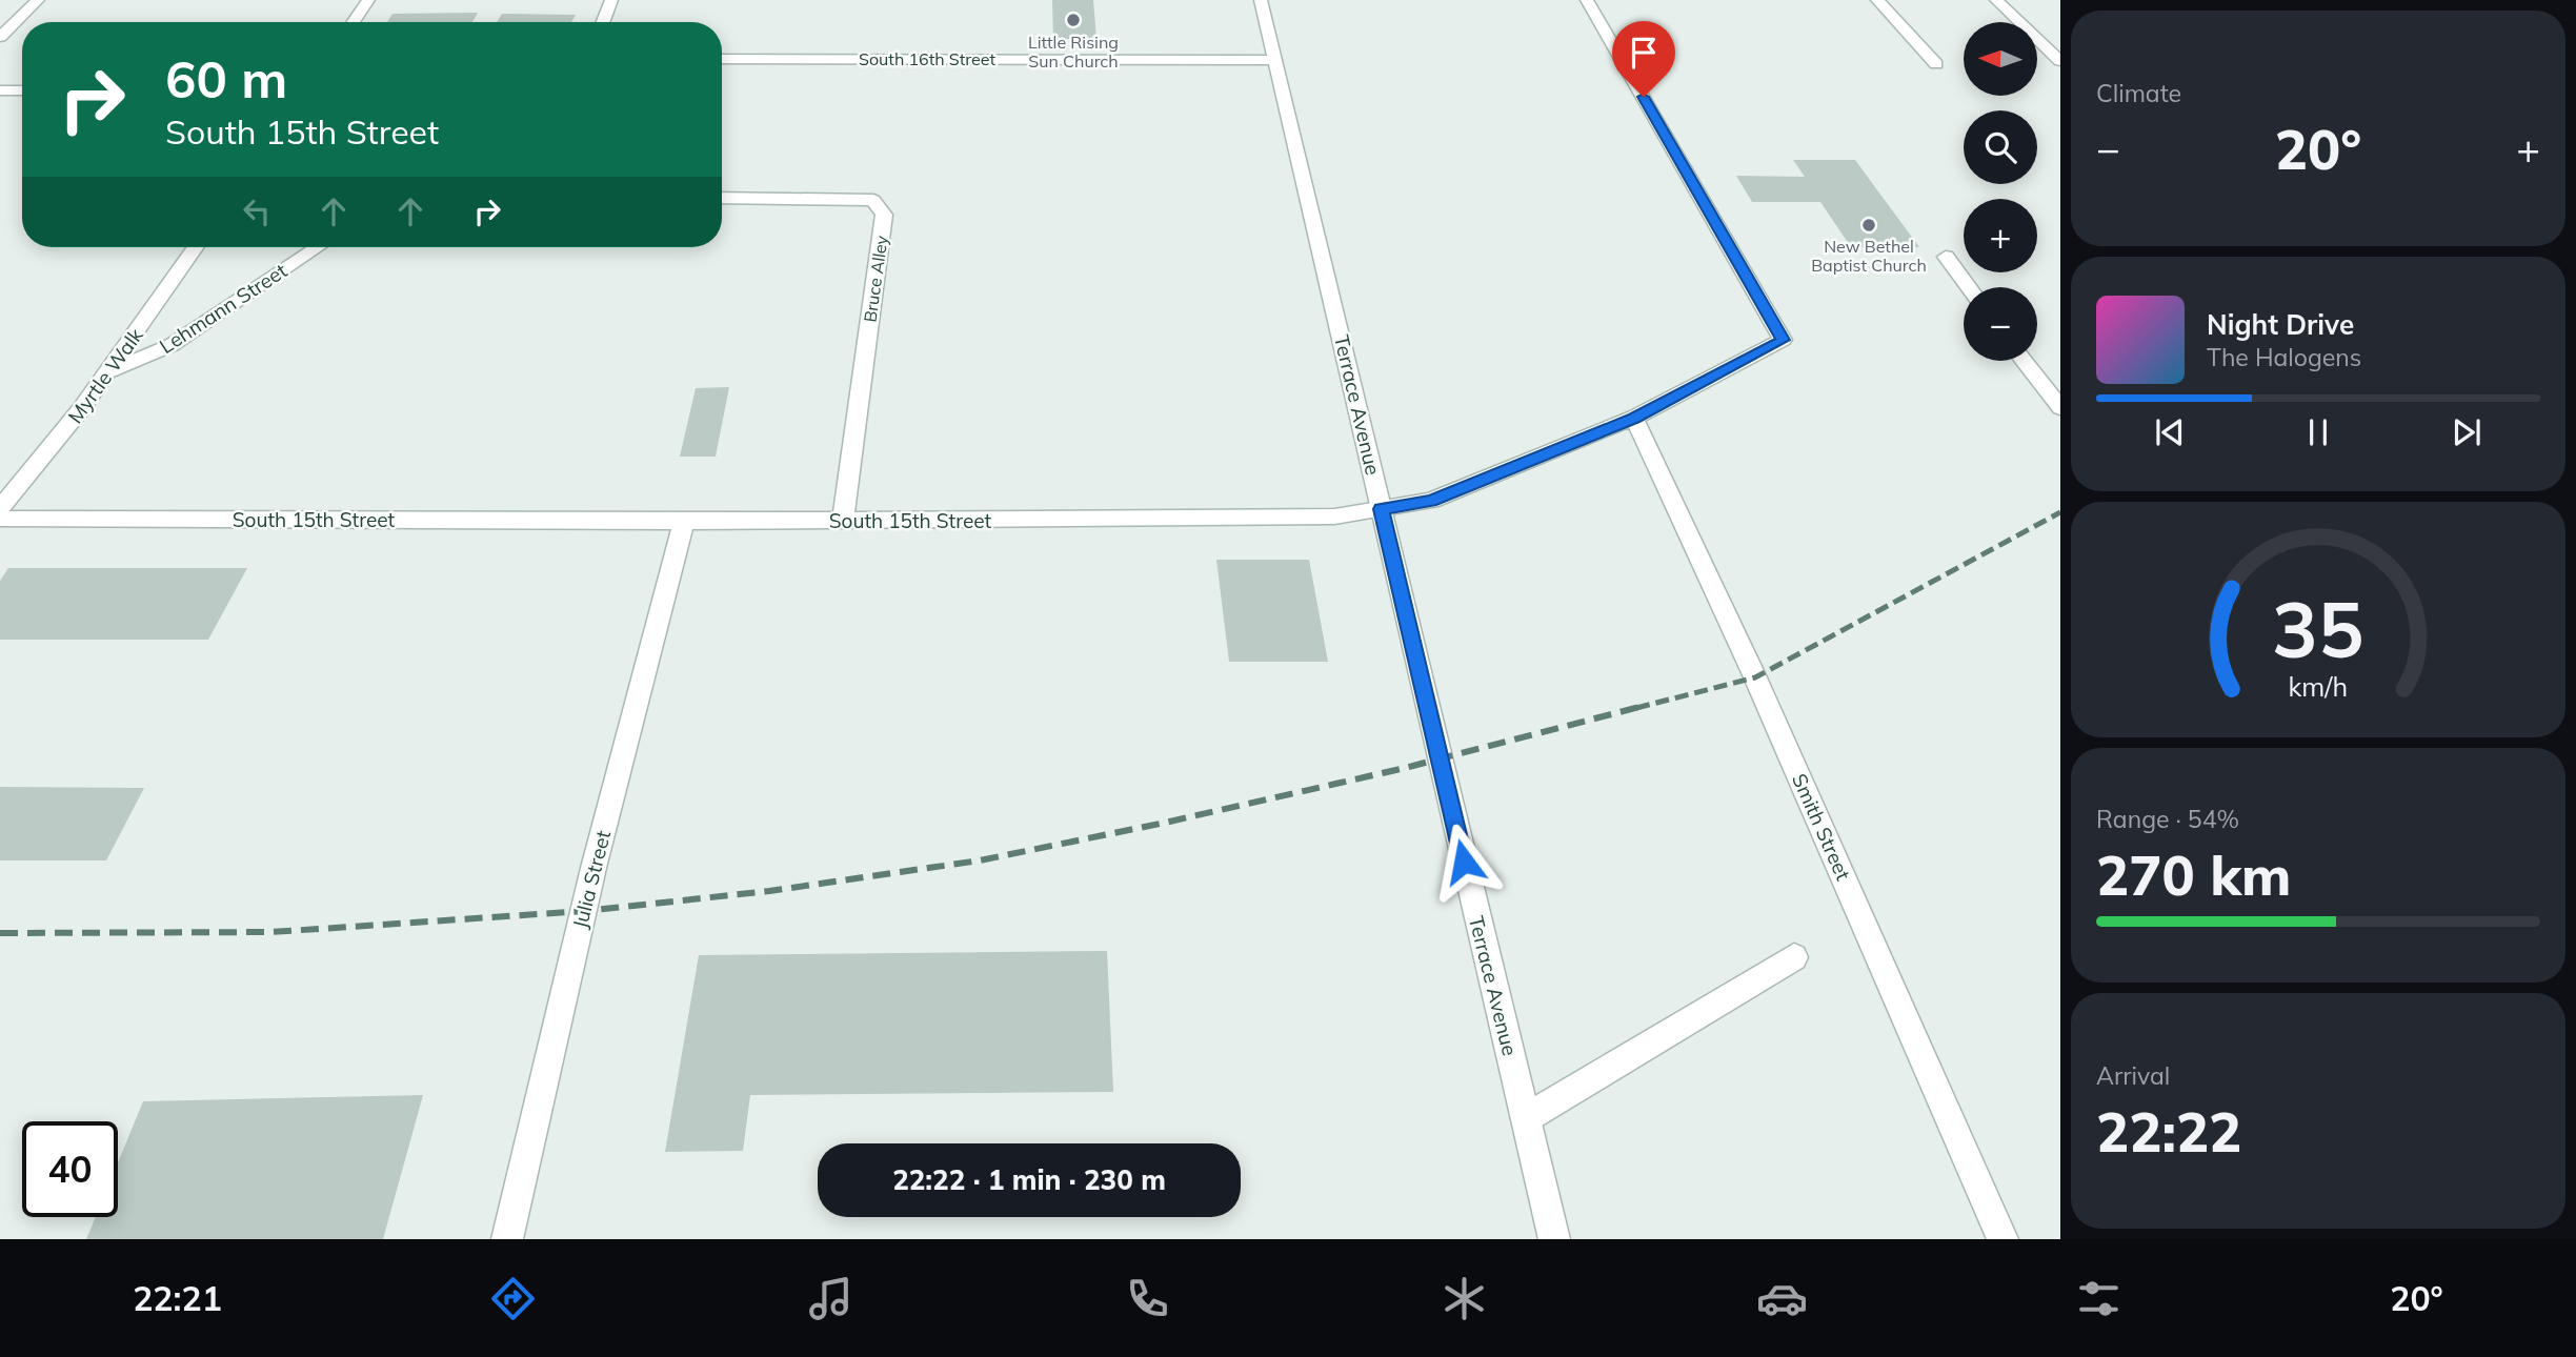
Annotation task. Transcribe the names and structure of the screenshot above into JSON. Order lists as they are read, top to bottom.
{
  "streets": {
    "street": [
      "South 16th Street",
      "Bruce Alley",
      "Lehmann Street",
      "Myrtle Walk",
      "Terrace Avenue",
      "South 15th Street",
      "Smith Street",
      "Julia Street"
    ]
  },
  "crossings": [
    ["South 16th Street", "Terrace Avenue"],
    ["Bruce Alley", "South 15th Street"],
    ["Lehmann Street", "Myrtle Walk"],
    ["Terrace Avenue", "South 15th Street"],
    ["South 15th Street", "Smith Street"],
    ["South 15th Street", "Julia Street"]
  ],
  "places": ["Little Rising Sun Church", "New Bethel Baptist Church"],
  "north": "left",
  "page": {
    "tile": [
      "Climate",
      ["Range · 54%", "270 km"],
      ["Arrival", "22:22"]
    ],
    "map_buttons": ["+", "−"],
    "turn": ["60 m", "South 15th Street"],
    "heat": ["−", "20°", "+"],
    "song": ["Night Drive", "The Halogens"],
    "limit": "40",
    "trip": "22:22 · 1 min · 230 m",
    "tabs": ["22:21", "20°"],
    "gauge": ["35", "km/h"]
  }
}
